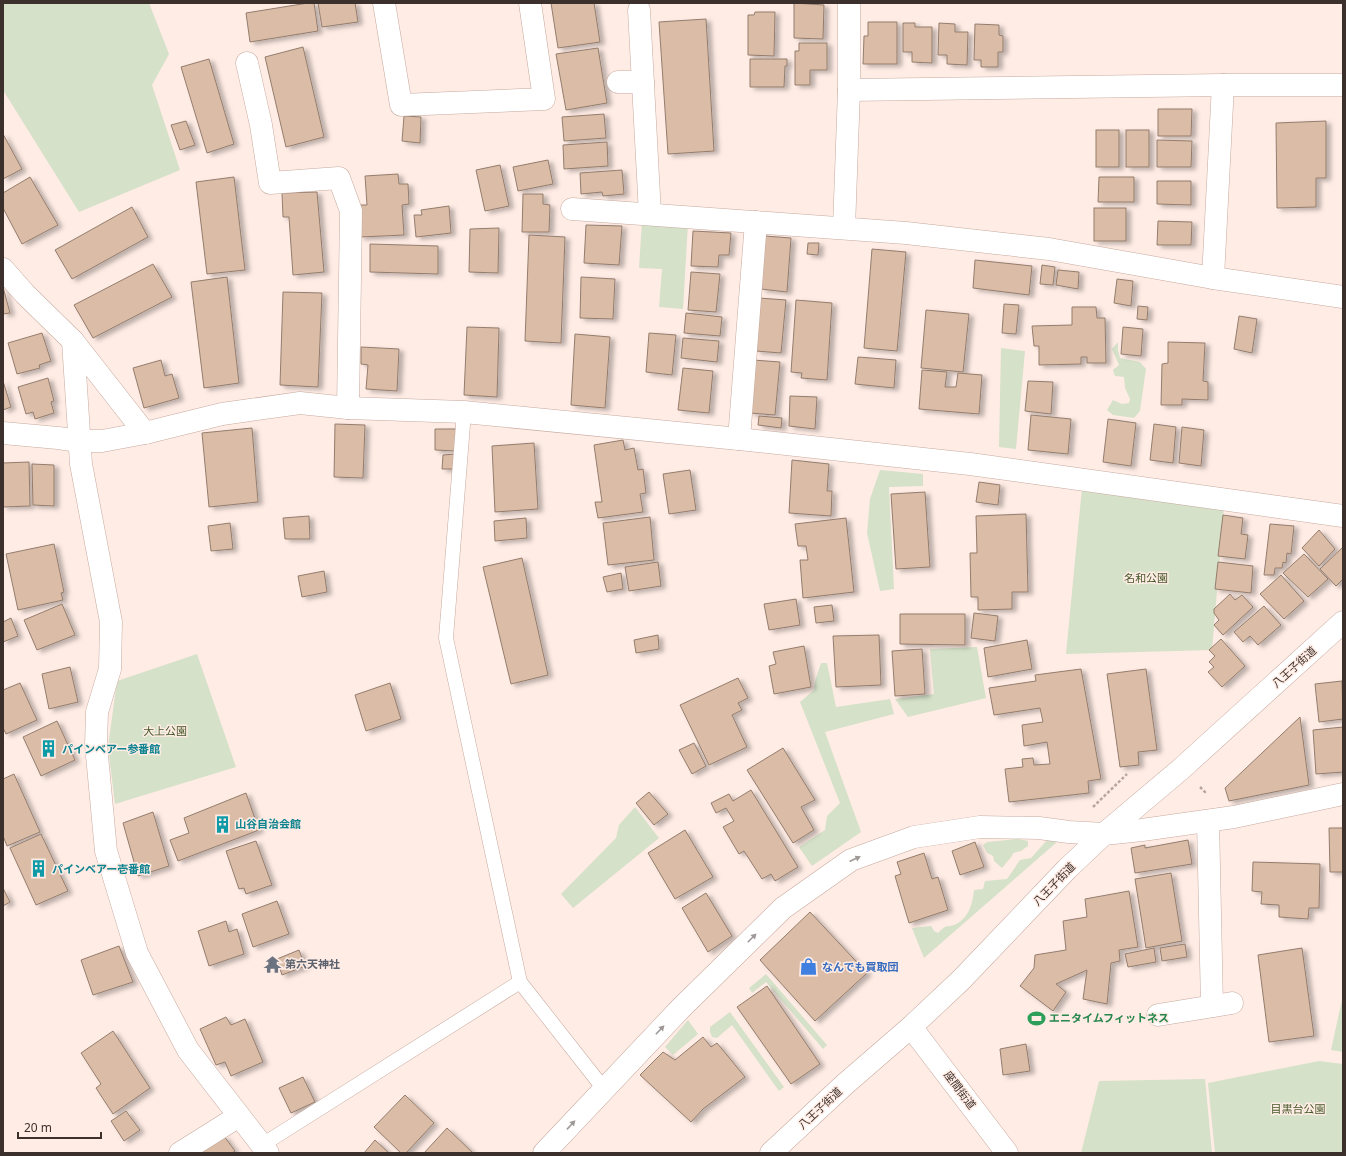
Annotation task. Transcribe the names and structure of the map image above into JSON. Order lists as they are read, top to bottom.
{
  "streets": {
    "street": ["八王子街道", "座間街道"]
  },
  "crossings": [
    ["八王子街道", "座間街道"]
  ],
  "parks": ["名和公園", "大上公園", "目黒台公園"],
  "places": {
    "building": ["パインベアー参番館", "山谷自治会館", "パインベアー壱番館"],
    "temple": ["第六天神社"],
    "shop": ["なんでも買取団"],
    "sports": ["エニタイムフィットネス"]
  },
  "scale_bar": "20 m"
}
